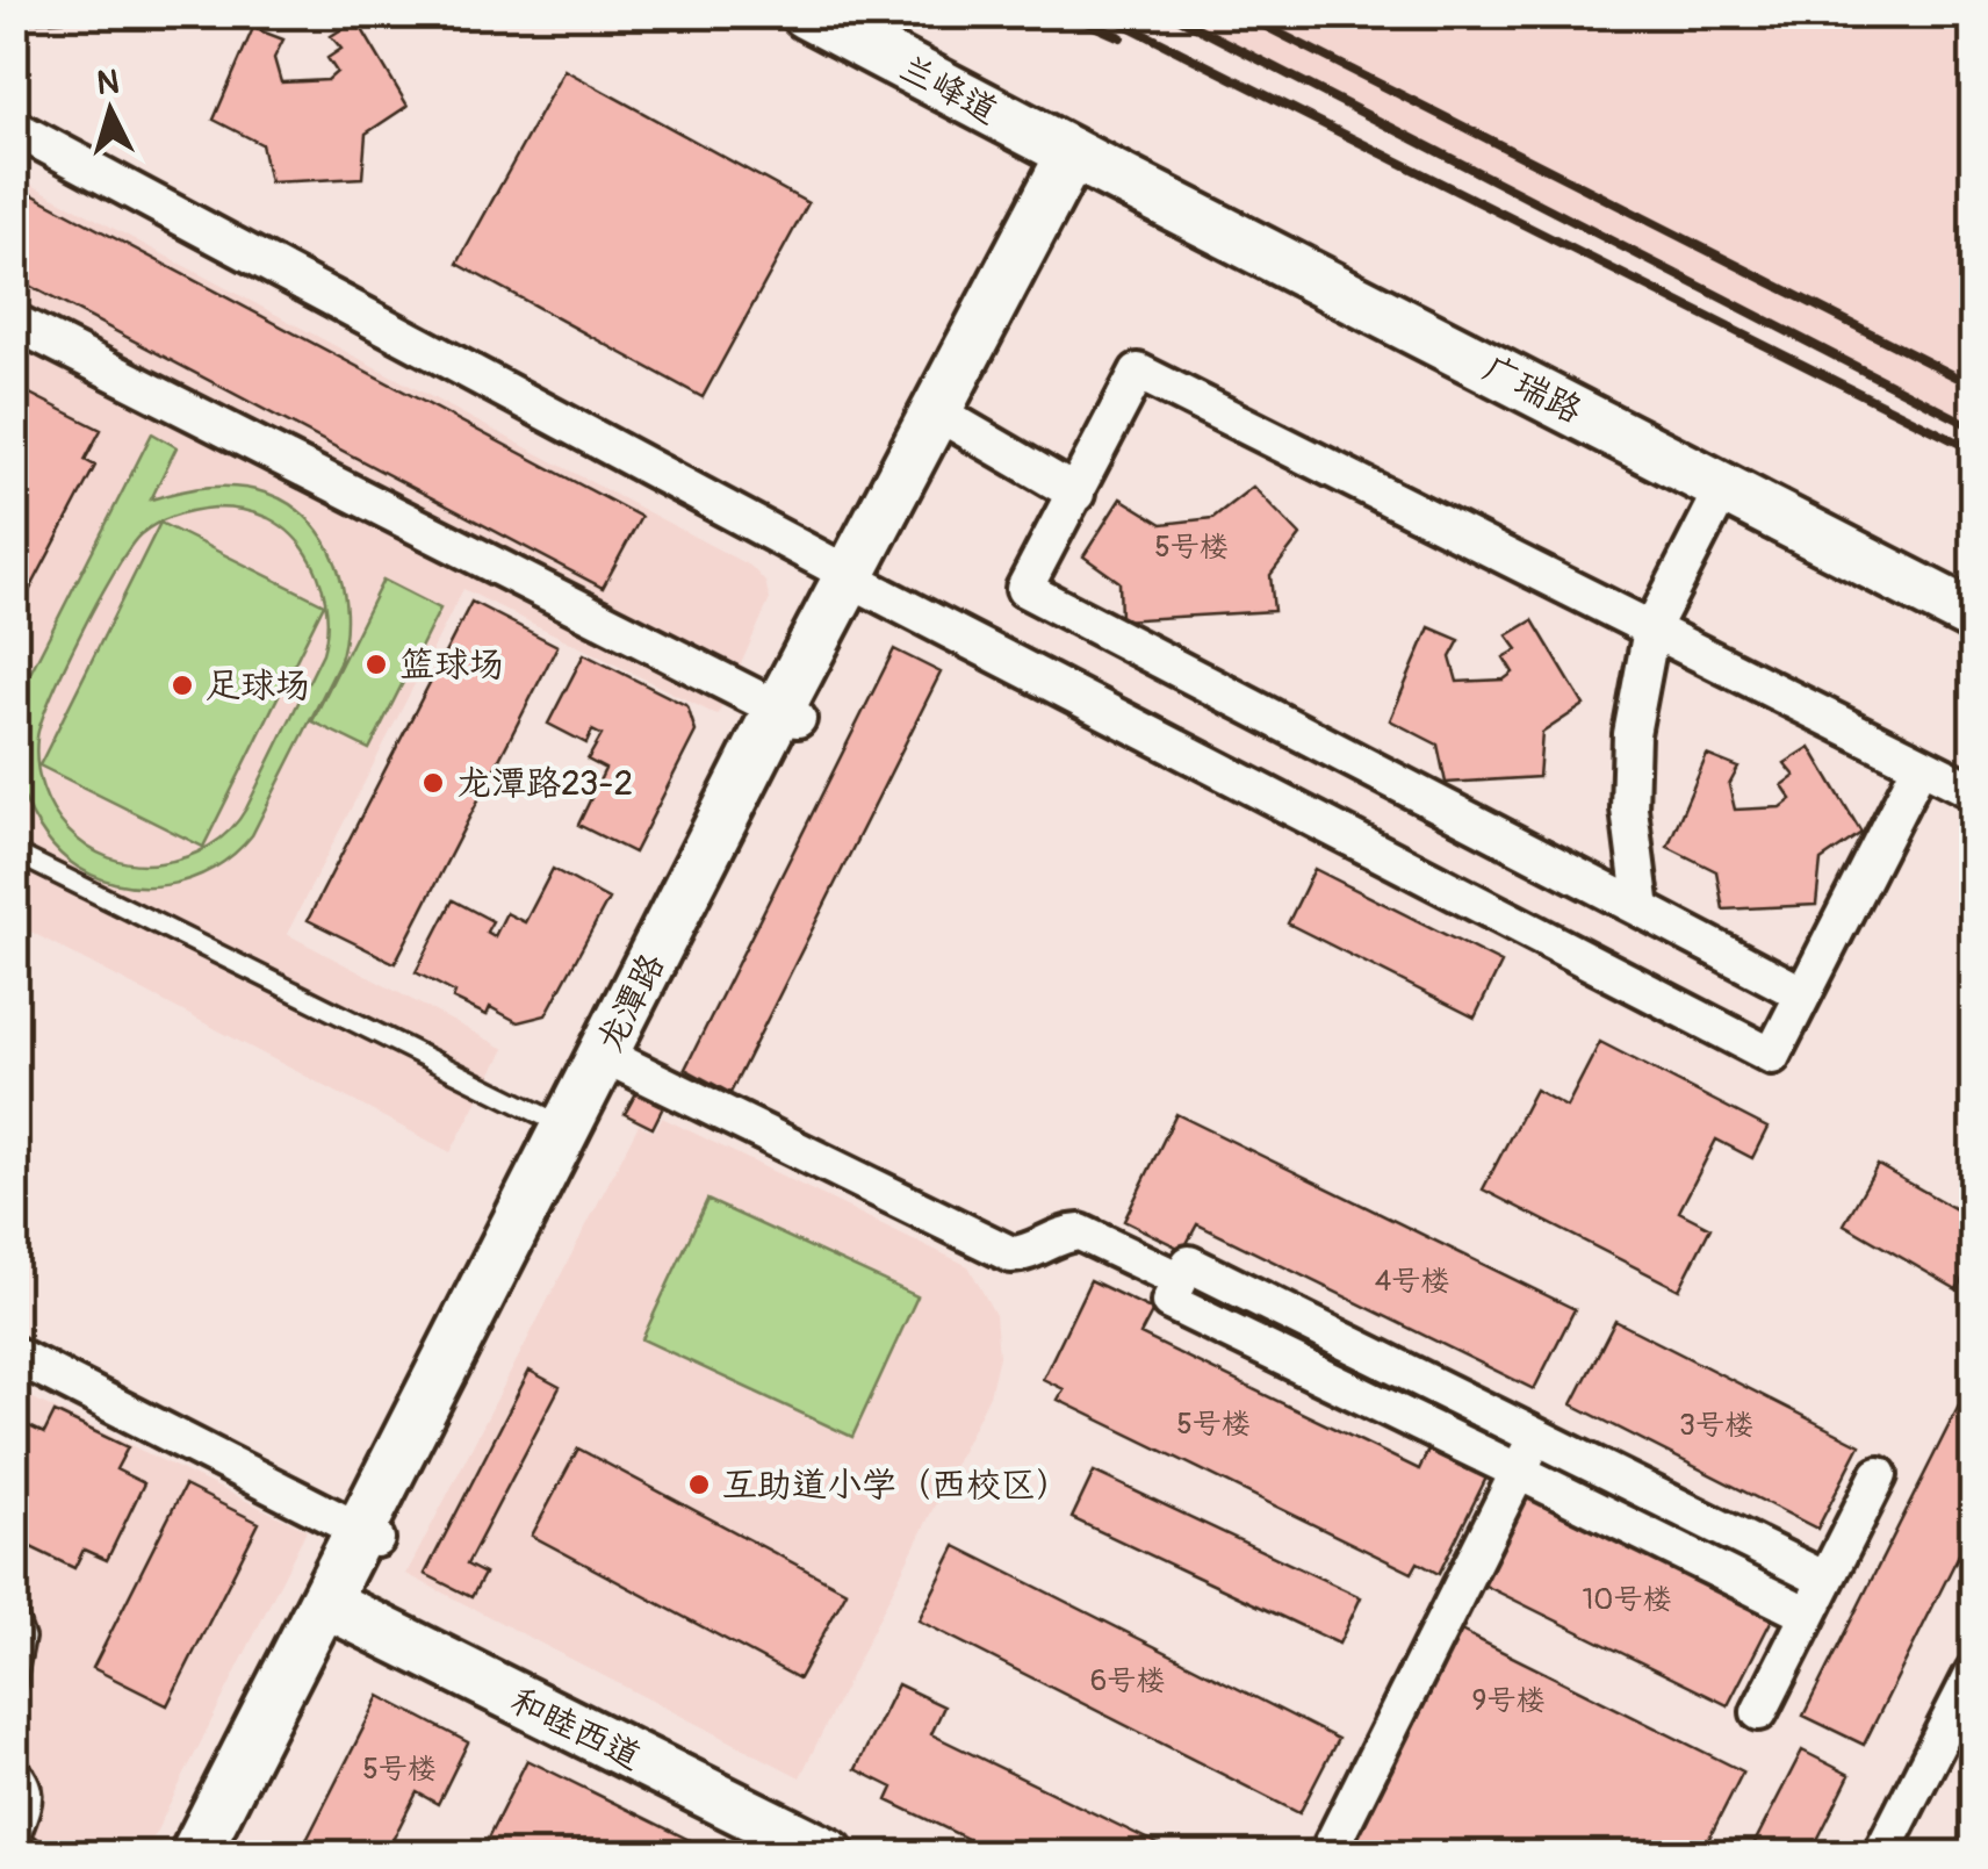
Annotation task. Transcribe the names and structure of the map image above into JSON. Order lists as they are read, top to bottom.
{
  "streets": {
    "street": [
      "兰峰道",
      "广瑞路",
      "龙潭路",
      "和睦西道"
    ]
  },
  "crossings": [
    ["兰峰道", "广瑞路"],
    ["兰峰道", "龙潭路"],
    ["广瑞路", "龙潭路"],
    ["龙潭路", "和睦西道"]
  ],
  "places": [
    "篮球场",
    "足球场",
    "龙潭路23-2",
    "互助道小学（西校区）"
  ],
  "house_numbers": [
    "5号楼",
    "4号楼",
    "5号楼",
    "3号楼",
    "10号楼",
    "6号楼",
    "9号楼",
    "5号楼"
  ],
  "north": "top"
}
